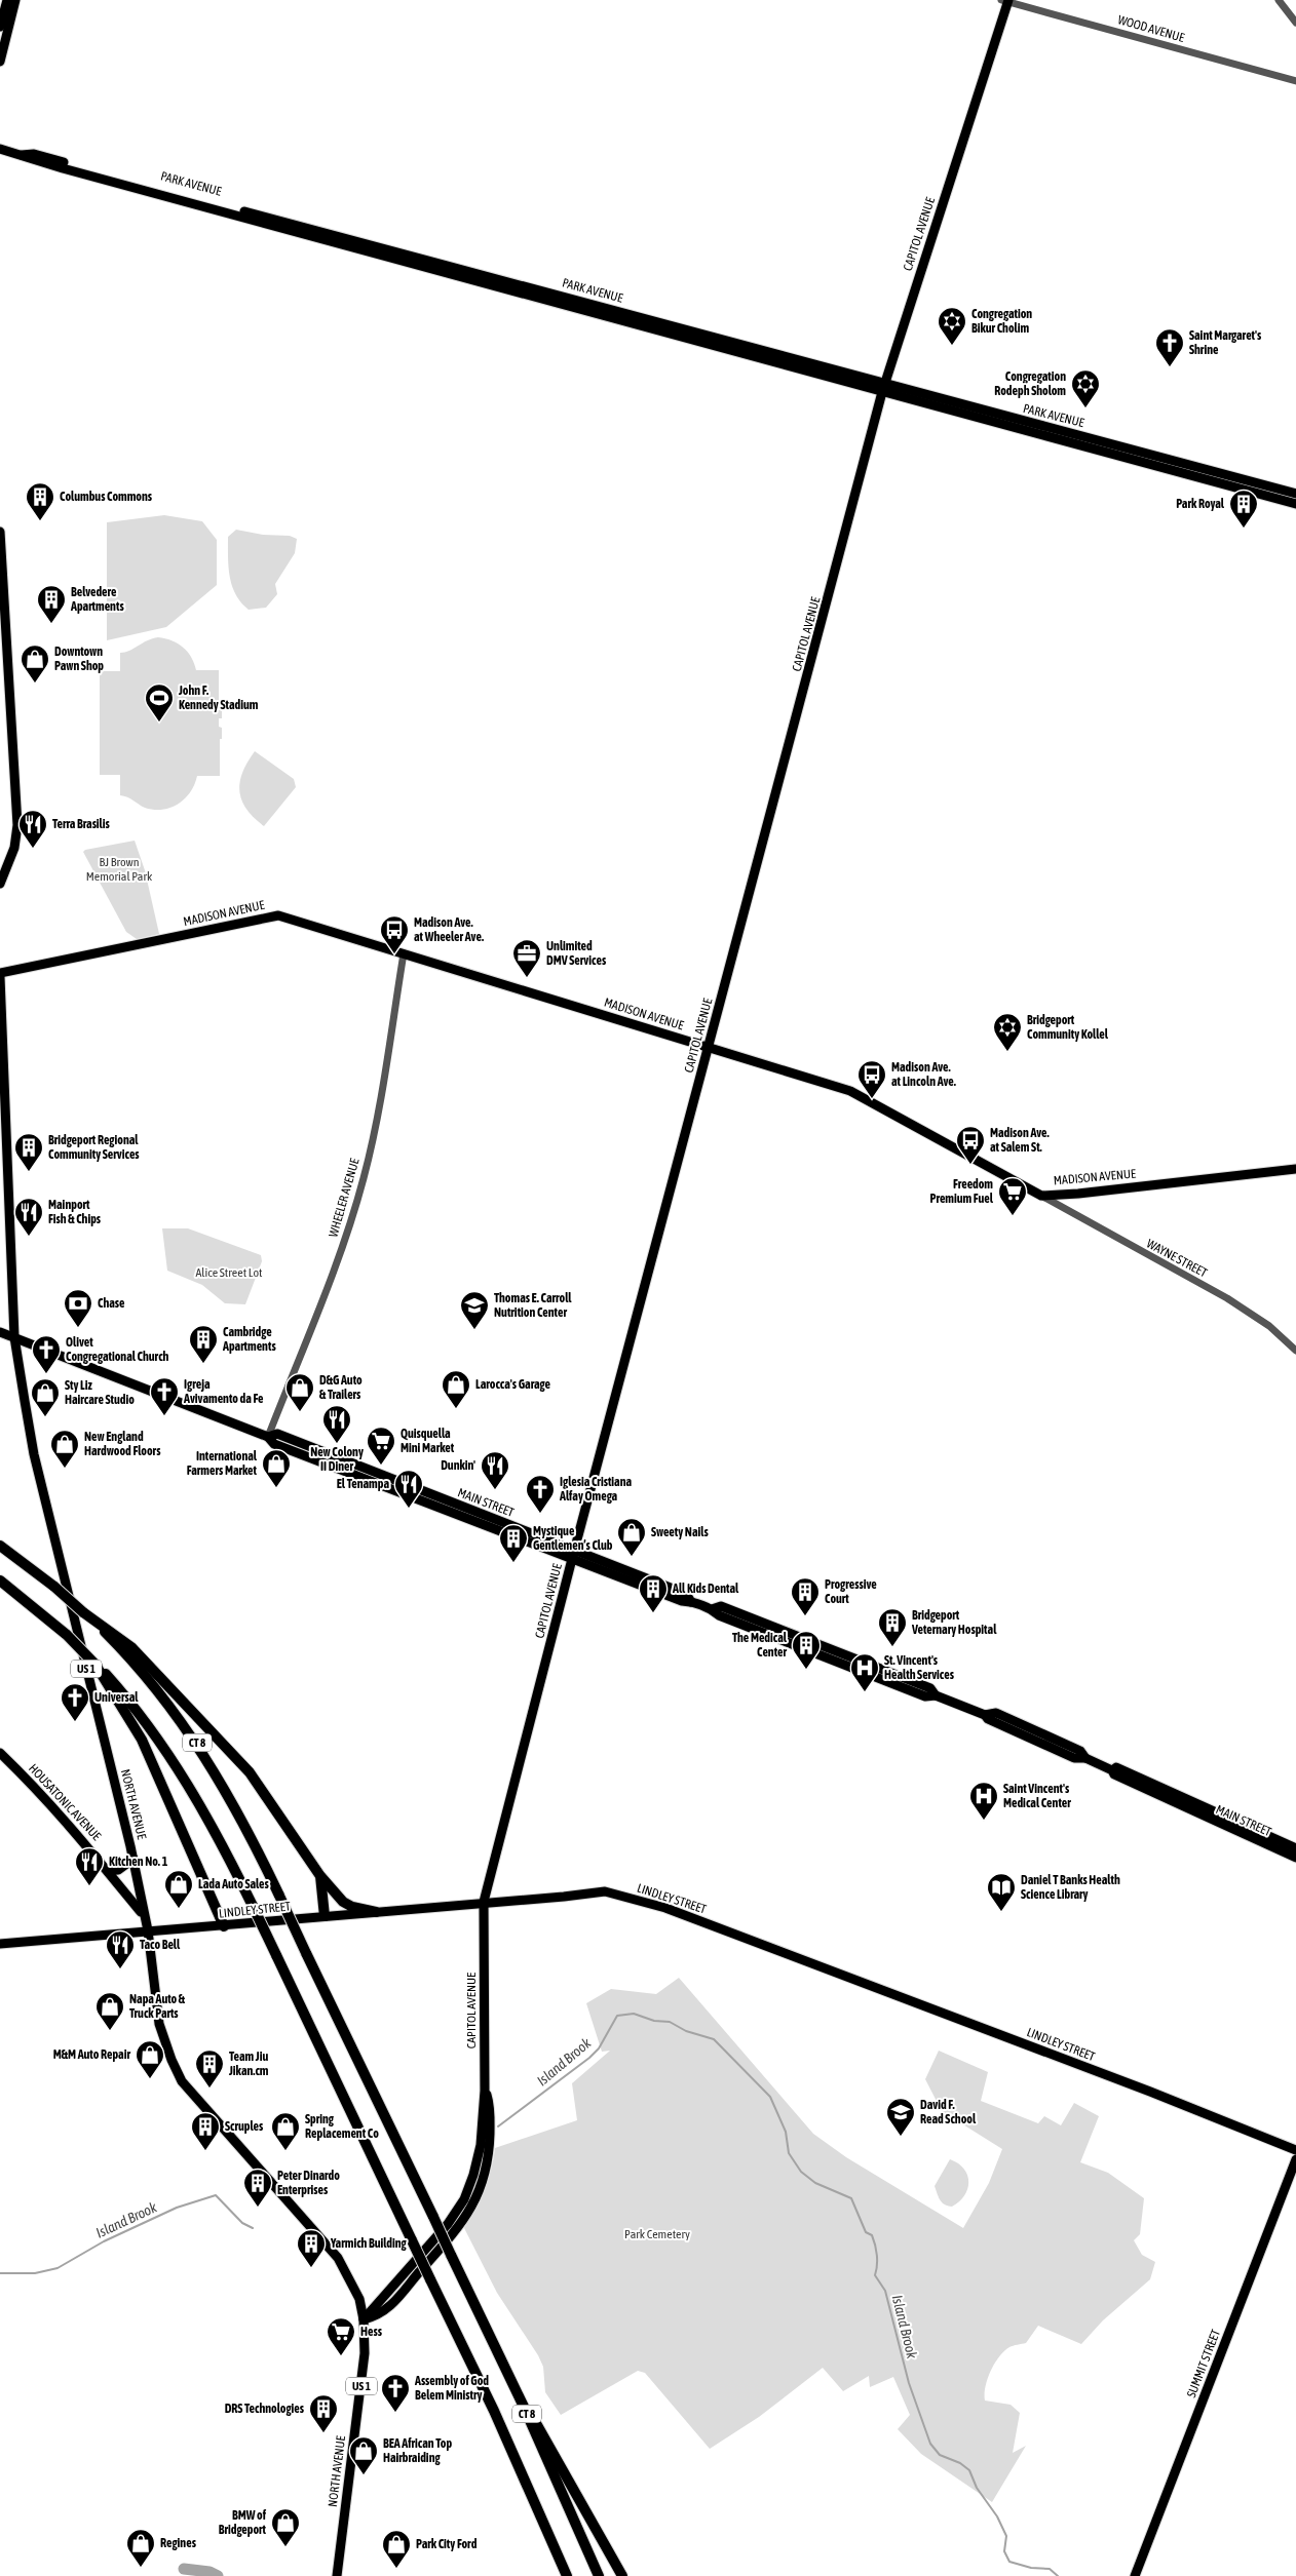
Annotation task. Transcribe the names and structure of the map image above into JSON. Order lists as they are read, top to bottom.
{
  "streets": {
    "highway": ["CT 8"],
    "main road": [
      "PARK AVENUE",
      "CAPITOL AVENUE",
      "MADISON AVENUE",
      "MAIN STREET",
      "US 1",
      "HOUSATONIC AVENUE",
      "NORTH AVENUE",
      "LINDLEY STREET",
      "SUMMIT STREET"
    ],
    "street": ["WOOD AVENUE", "WHEELER AVENUE", "WAYNE STREET"]
  },
  "crossings": [
    ["WOOD AVENUE", "CAPITOL AVENUE"],
    ["PARK AVENUE", "CAPITOL AVENUE"],
    ["CAPITOL AVENUE", "MADISON AVENUE"],
    ["CAPITOL AVENUE", "MAIN STREET"],
    ["CAPITOL AVENUE", "NORTH AVENUE"],
    ["CAPITOL AVENUE", "LINDLEY STREET"],
    ["MADISON AVENUE", "WHEELER AVENUE"],
    ["MADISON AVENUE", "WAYNE STREET"],
    ["MADISON AVENUE", "NORTH AVENUE"],
    ["WHEELER AVENUE", "MAIN STREET"],
    ["MAIN STREET", "NORTH AVENUE"],
    ["HOUSATONIC AVENUE", "NORTH AVENUE"],
    ["NORTH AVENUE", "LINDLEY STREET"]
  ],
  "water": ["Island Brook"],
  "parks": ["BJ Brown Memorial Park", "Alice Street Lot", "Park Cemetery"],
  "places": {
    "synagogue": ["Congregation Bikur Cholim", "Congregation Rodeph Sholom", "Bridgeport Community Kollel"],
    "church": [
      "Saint Margaret's Shrine",
      "Olivet Congregational Church",
      "Igreja Avivamento da Fe",
      "Iglesia Cristiana Alfay Omega",
      "Universal",
      "Assembly of God Belem Ministry"
    ],
    "building": [
      "Columbus Commons",
      "Park Royal",
      "Belvedere Apartments",
      "Bridgeport Regional Community Services",
      "Cambridge Apartments",
      "Mystique Gentlemen’s Club",
      "All Kids Dental",
      "Progressive Court",
      "Bridgeport Veternary Hospital",
      "The Medical Center",
      "Team Jiu Jikan.cm",
      "Scruples",
      "Peter Dinardo Enterprises",
      "Yarmich Building",
      "DRS Technologies"
    ],
    "shop": [
      "Downtown Pawn Shop",
      "Larocca's Garage",
      "D&G Auto & Trailers",
      "Sty Liz Haircare Studio",
      "New England Hardwood Floors",
      "International Farmers Market",
      "Sweety Nails",
      "Lada Auto Sales",
      "Napa Auto & Truck Parts",
      "M&M Auto Repair",
      "Spring Replacement Co",
      "BEA African Top Hairbraiding",
      "BMW of Bridgeport",
      "Regines",
      "Park City Ford"
    ],
    "sports": ["John F. Kennedy Stadium"],
    "restaurant": [
      "Terra Brasilis",
      "Mainport Fish & Chips",
      "New Colony II Diner",
      "Dunkin'",
      "El Tenampa",
      "Kitchen No. 1",
      "Taco Bell"
    ],
    "bus stop": ["Madison Ave. at Wheeler Ave.", "Madison Ave. at Lincoln Ave.", "Madison Ave. at Salem St."],
    "office": ["Unlimited DMV Services"],
    "supermarket": ["Freedom Premium Fuel", "Quisquella Mini Market", "Hess"],
    "bank": ["Chase"],
    "school or university": ["Thomas E. Carroll Nutrition Center", "David F. Read School"],
    "hospital": ["St. Vincent's Health Services", "Saint Vincent's Medical Center"],
    "library": ["Daniel T Banks Health Science Library"]
  }
}
